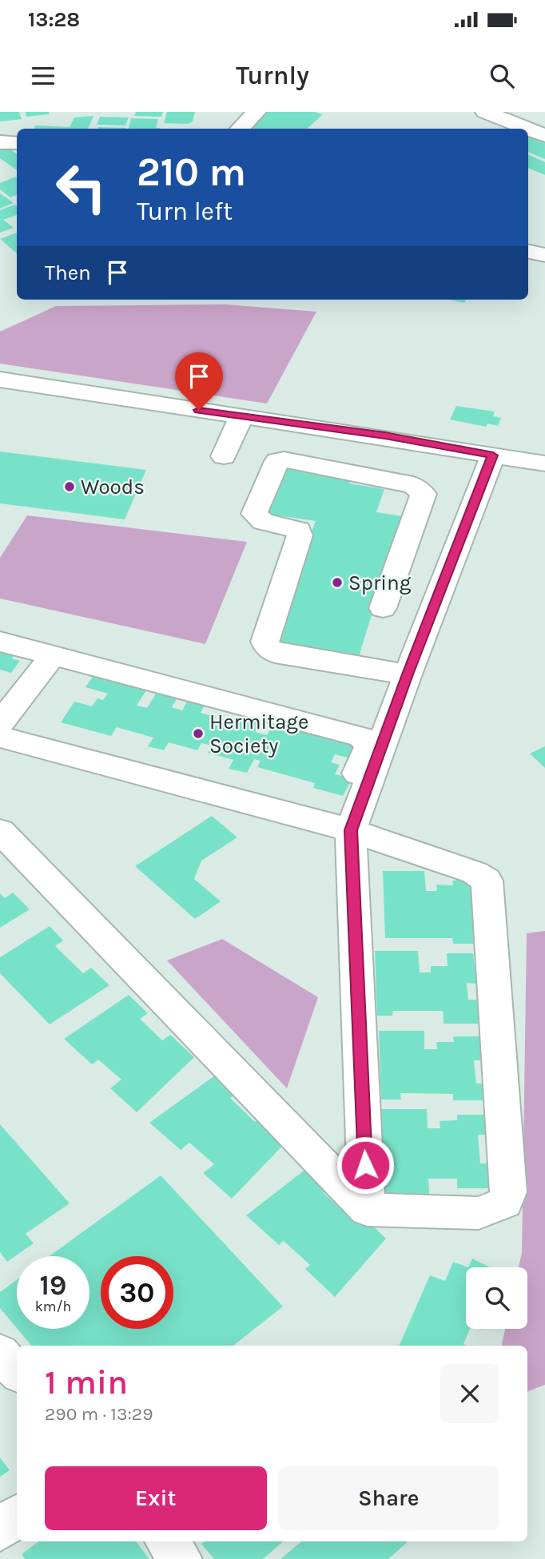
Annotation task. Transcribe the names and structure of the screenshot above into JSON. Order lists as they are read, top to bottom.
{
  "places": ["Woods", "Spring", "Hermitage Society"],
  "page": {
    "status": "13:28",
    "header": "Turnly",
    "turn": ["210 m", "Turn left"],
    "then": "Then",
    "speed": "19 km/h",
    "limit": "30",
    "heading": ["1 min", "290 m · 13:29"],
    "buttons": ["Exit", "Share"]
  }
}
